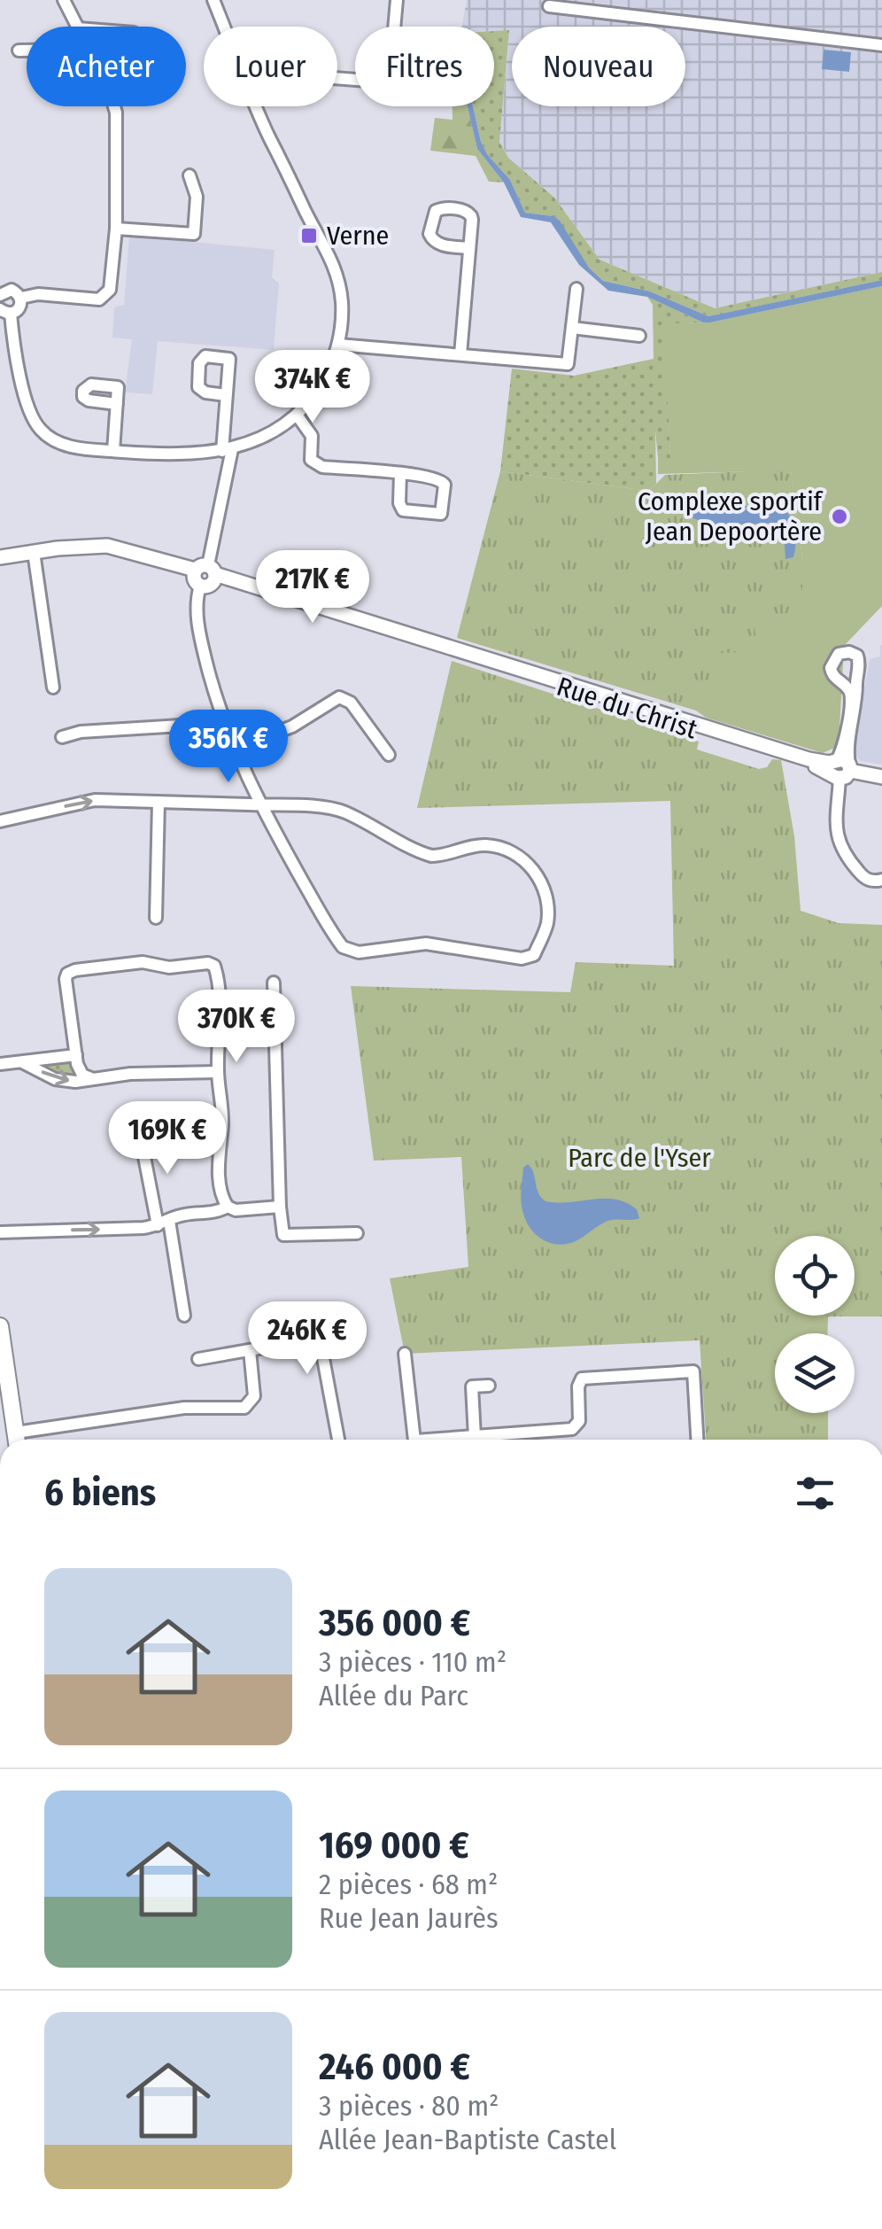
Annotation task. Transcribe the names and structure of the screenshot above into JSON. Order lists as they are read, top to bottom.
{
  "streets": {
    "street": ["Rue du Christ"]
  },
  "parks": ["Parc de l'Yser"],
  "places": {
    "transit": ["Verne"],
    "other": ["Complexe sportif Jean Depoortère"]
  },
  "page": {
    "chip": [
      "Acheter",
      "Louer",
      "Filtres",
      "Nouveau"
    ],
    "price": [
      "374K €",
      "217K €",
      "356K €",
      "370K €",
      "169K €",
      "246K €"
    ],
    "heading": "6 biens",
    "list": [
      {
        "name": "356 000 €",
        "note": "3 pièces · 110 m² · Allée du Parc"
      },
      {
        "name": "169 000 €",
        "note": "2 pièces · 68 m² · Rue Jean Jaurès"
      },
      {
        "name": "246 000 €",
        "note": "3 pièces · 80 m² · Allée Jean-Baptiste Castel"
      }
    ]
  }
}
